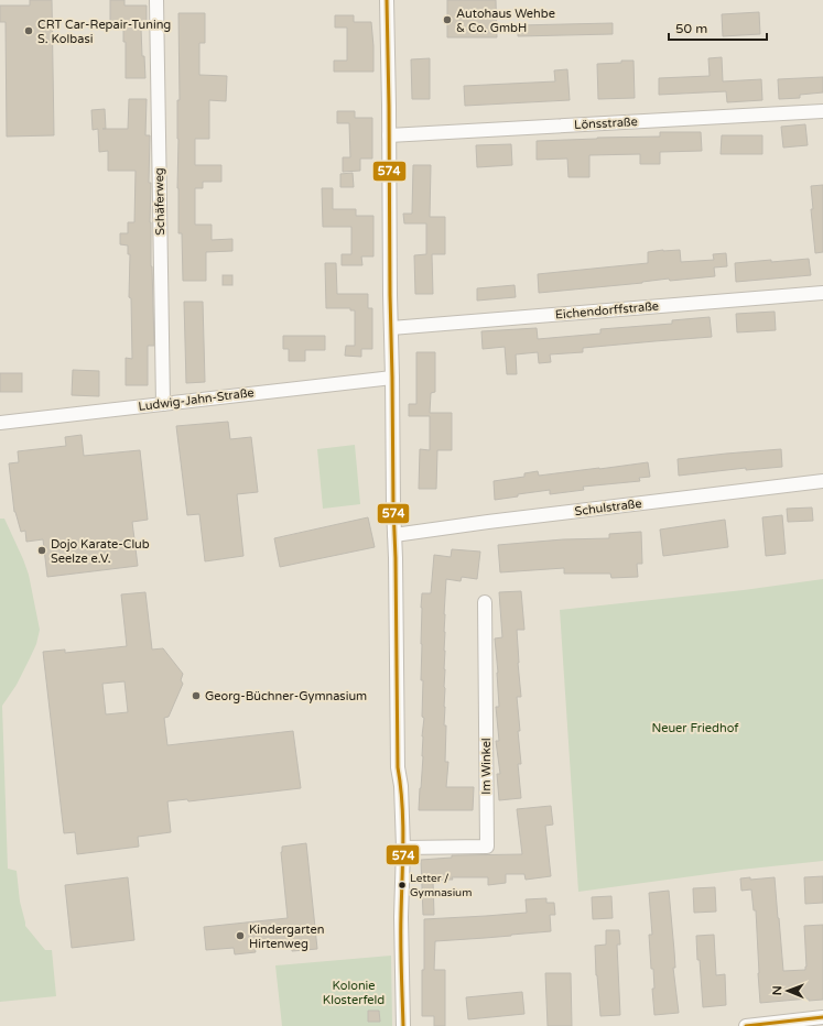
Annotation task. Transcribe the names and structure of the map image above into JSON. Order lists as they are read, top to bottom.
{
  "streets": {
    "street": [
      "Lönsstraße",
      "Schäferweg",
      "Eichendorffstraße",
      "Ludwig-Jahn-Straße",
      "Schulstraße",
      "Im Winkel"
    ]
  },
  "crossings": [
    ["Schäferweg", "Ludwig-Jahn-Straße"]
  ],
  "parks": ["Neuer Friedhof", "Kolonie Klosterfeld"],
  "places": [
    "Autohaus Wehbe & Co. GmbH",
    "CRT Car-Repair-Tuning S. Kolbasi",
    "Dojo Karate-Club Seelze e.V.",
    "Georg-Büchner-Gymnasium",
    "Letter / Gymnasium",
    "Kindergarten Hirtenweg"
  ],
  "lines": ["transit line 574"],
  "scale_bar": "50 m",
  "north": "left"
}
